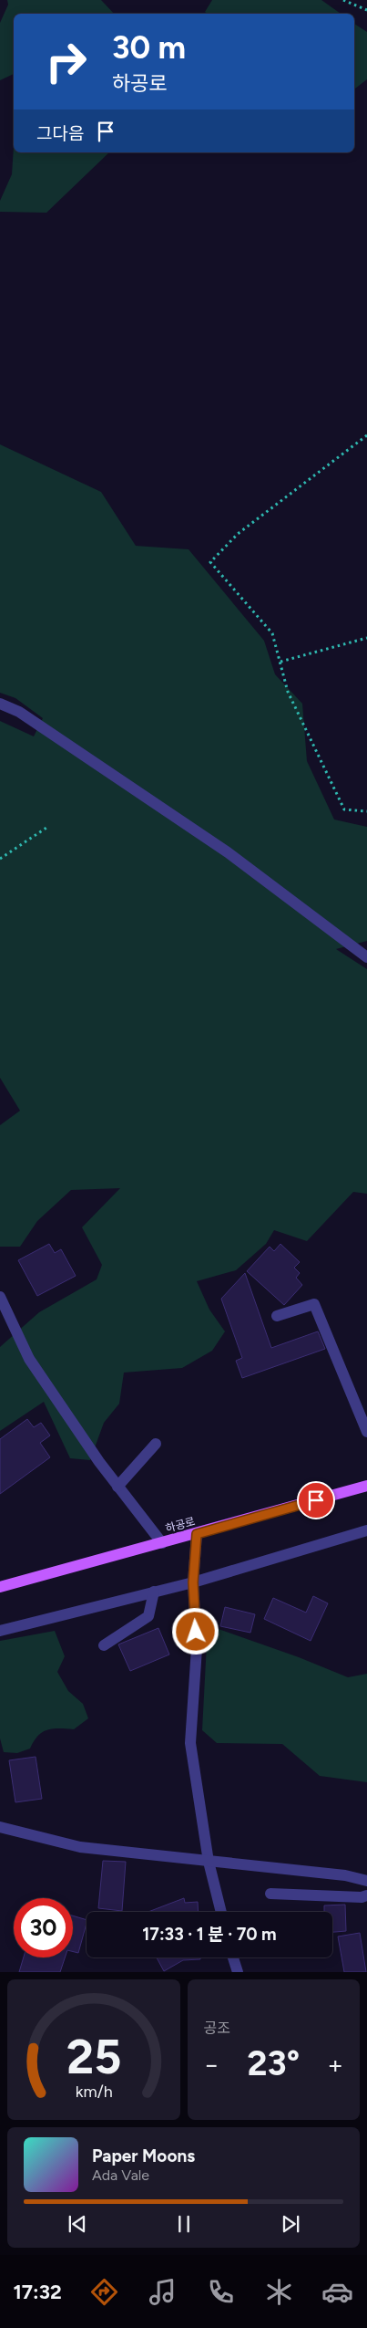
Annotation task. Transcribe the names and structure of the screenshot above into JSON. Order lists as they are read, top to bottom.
{
  "streets": {
    "main road": ["하공로"]
  },
  "page": {
    "turn": ["30 m", "하공로"],
    "then": "그다음",
    "limit": "30",
    "trip": "17:33 · 1 분 · 70 m",
    "tile": "공조",
    "heat": ["−", "23°", "+"],
    "song": ["Paper Moons", "Ada Vale"],
    "tabs": "17:32",
    "gauge": ["25", "km/h"]
  }
}
